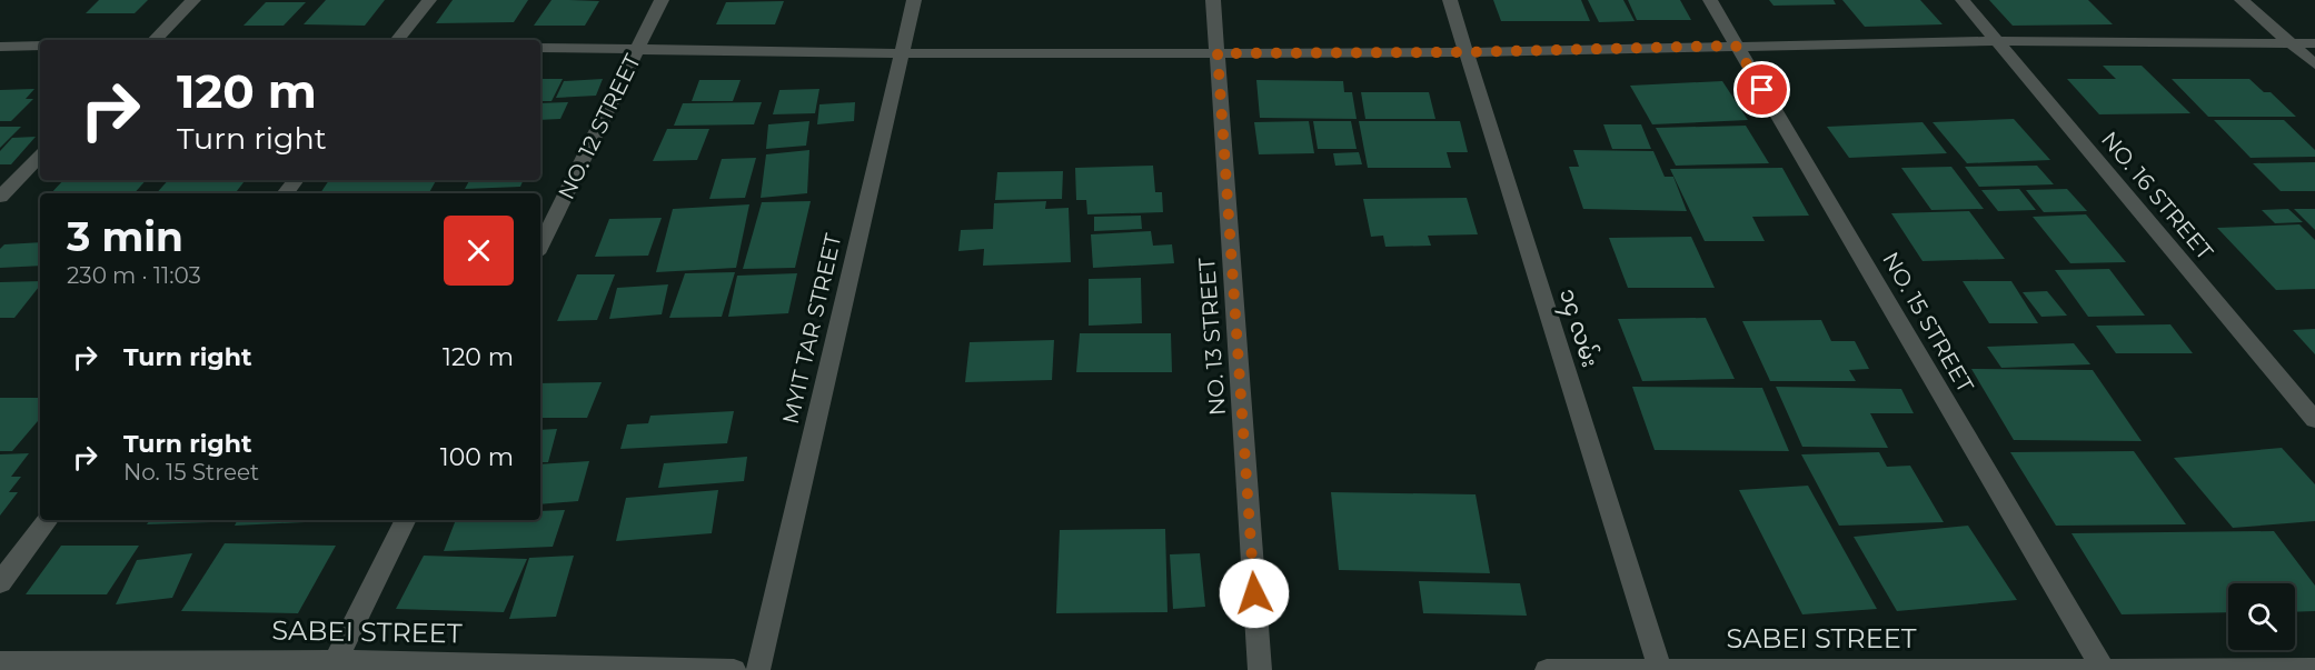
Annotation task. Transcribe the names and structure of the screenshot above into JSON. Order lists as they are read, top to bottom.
{
  "streets": {
    "street": [
      "NO. 12 STREET",
      "NO. 16 STREET",
      "NO. 15 STREET",
      "၁၄ လမ်း",
      "MYIT TAR STREET",
      "NO. 13 STREET",
      "SABEI STREET"
    ]
  },
  "crossings": [
    ["၁၄ လမ်း", "SABEI STREET"]
  ],
  "page": {
    "turn": ["120 m", "Turn right"],
    "heading": ["3 min", "230 m · 11:03"],
    "list": [
      {
        "name": "Turn right",
        "value": "120 m"
      },
      {
        "name": "Turn right",
        "note": "No. 15 Street",
        "value": "100 m"
      }
    ]
  }
}
